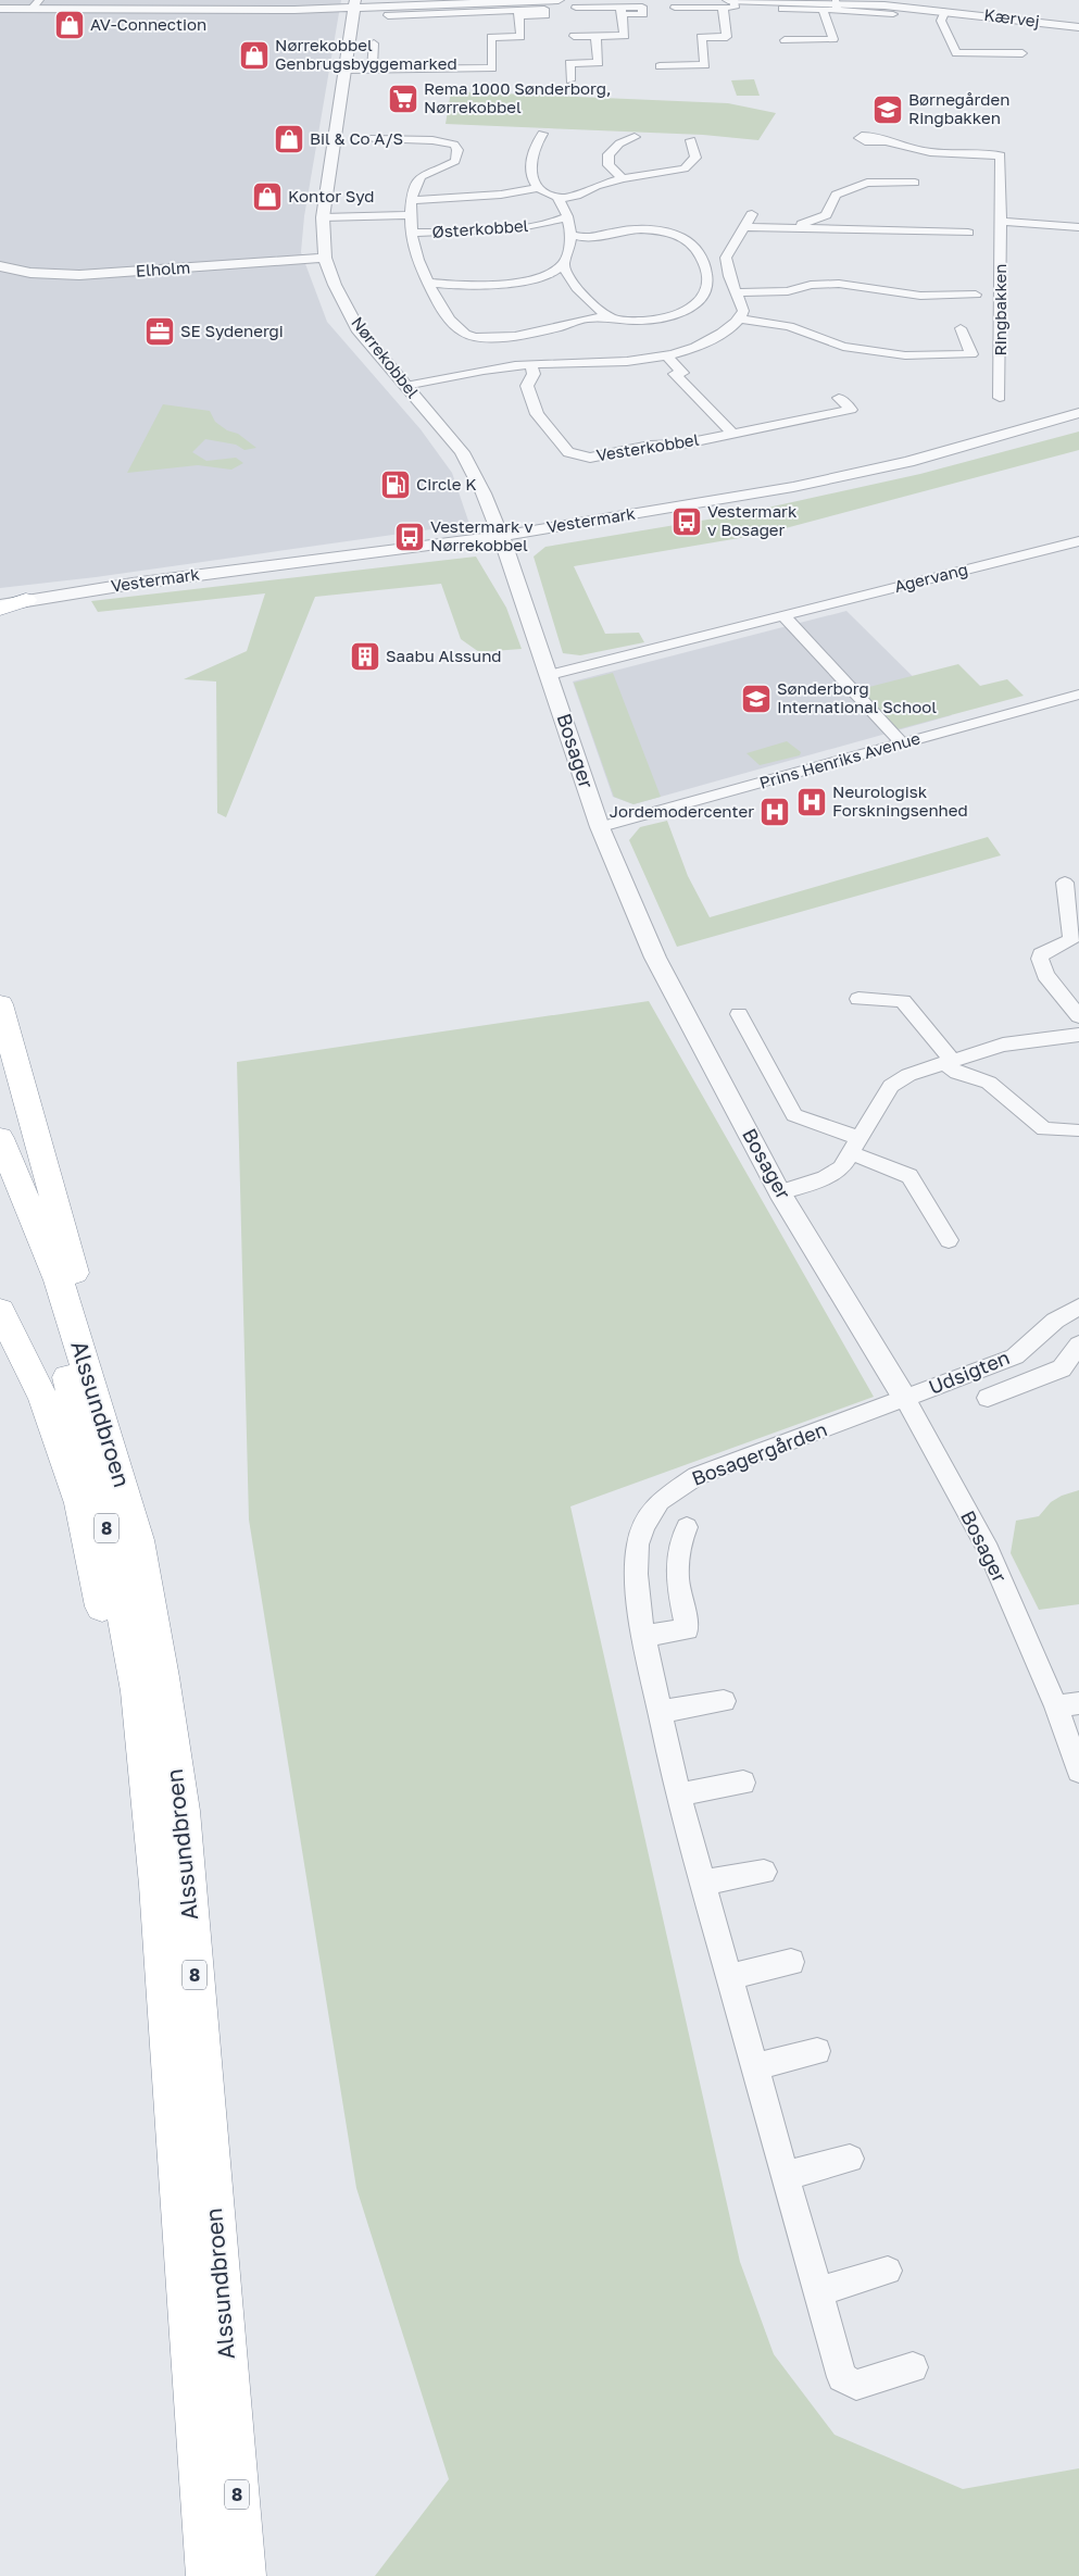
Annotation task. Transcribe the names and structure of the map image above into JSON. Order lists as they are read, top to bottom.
{
  "streets": {
    "highway": ["Alssundbroen", "8"],
    "street": [
      "Kærvej",
      "Østerkobbel",
      "Elholm",
      "Ringbakken",
      "Nørrekobbel",
      "Vesterkobbel",
      "Vestermark",
      "Agervang",
      "Bosager",
      "Prins Henriks Avenue",
      "Udsigten",
      "Bosagergården"
    ]
  },
  "crossings": [
    ["Østerkobbel", "Nørrekobbel"],
    ["Elholm", "Nørrekobbel"],
    ["Nørrekobbel", "Vestermark"],
    ["Nørrekobbel", "Bosager"],
    ["Vestermark", "Bosager"],
    ["Agervang", "Bosager"],
    ["Bosager", "Prins Henriks Avenue"],
    ["Bosager", "Udsigten"],
    ["Bosager", "Bosagergården"],
    ["Udsigten", "Bosagergården"]
  ],
  "places": {
    "shop": [
      "AV-Connection",
      "Nørrekobbel Genbrugsbyggemarked",
      "Bil & Co A/S",
      "Kontor Syd"
    ],
    "supermarket": ["Rema 1000 Sønderborg, Nørrekobbel"],
    "school or university": ["Børnegården Ringbakken", "Sønderborg International School"],
    "office": ["SE Sydenergi"],
    "fuel station": ["Circle K"],
    "bus stop": ["Vestermark v Bosager", "Vestermark v Nørrekobbel"],
    "building": ["Saabu Alssund"],
    "hospital": ["Neurologisk Forskningsenhed", "Jordemodercenter"]
  }
}
